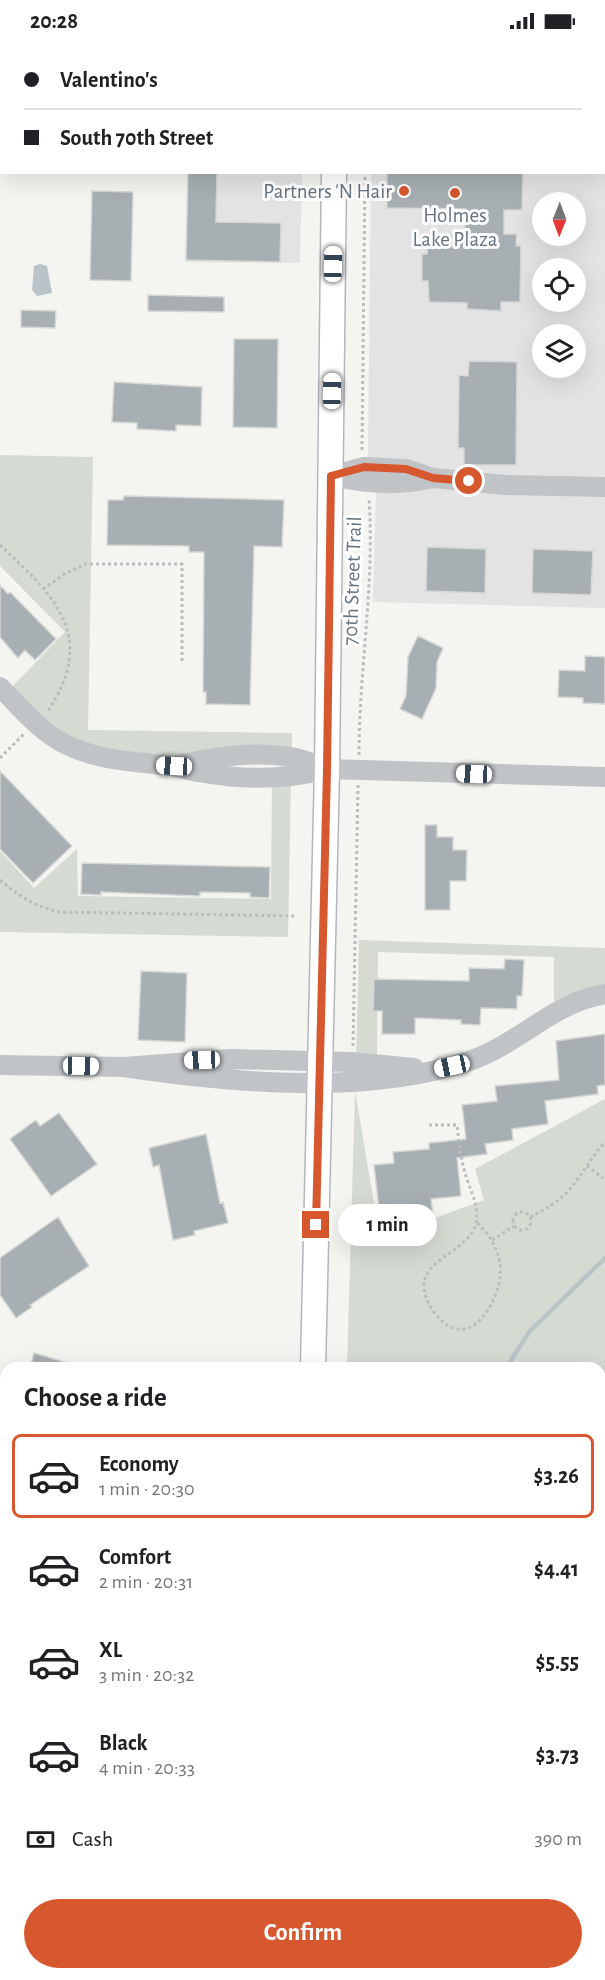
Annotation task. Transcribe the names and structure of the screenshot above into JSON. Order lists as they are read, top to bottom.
{
  "streets": {
    "path": ["70th Street Trail"]
  },
  "places": ["Partners 'N Hair", "Holmes Lake Plaza"],
  "north": "bottom",
  "page": {
    "status": "20:28",
    "banner": ["Valentino's", "South 70th Street"],
    "bubble": "1 min",
    "heading": "Choose a ride",
    "list": [
      {
        "name": "Economy",
        "note": "1 min · 20:30",
        "value": "$3.26"
      },
      {
        "name": "Comfort",
        "note": "2 min · 20:31",
        "value": "$4.41"
      },
      {
        "name": "XL",
        "note": "3 min · 20:32",
        "value": "$5.55"
      },
      {
        "name": "Black",
        "note": "4 min · 20:33",
        "value": "$3.73"
      }
    ],
    "pay": ["Cash", "390 m"],
    "buttons": "Confirm"
  }
}
